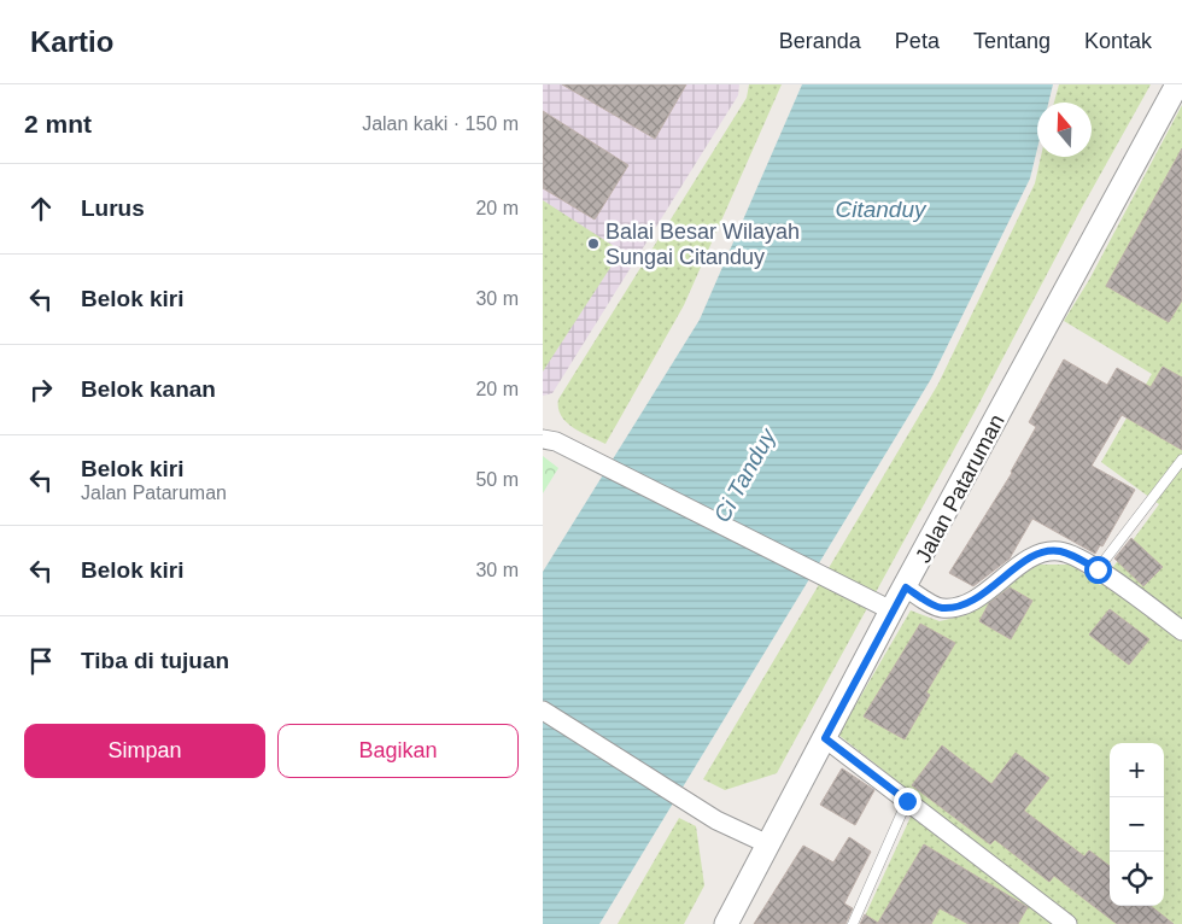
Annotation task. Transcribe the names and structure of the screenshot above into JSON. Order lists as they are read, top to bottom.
{
  "streets": {
    "street": ["Jalan Pataruman"]
  },
  "water": ["Citanduy", "Ci Tanduy"],
  "places": ["Balai Besar Wilayah Sungai Citanduy"],
  "north": "top",
  "page": {
    "header": "Kartio",
    "nav": [
      "Beranda",
      "Peta",
      "Tentang",
      "Kontak"
    ],
    "heading": ["2 mnt", "Jalan kaki · 150 m"],
    "list": [
      ["Lurus", "20 m"],
      ["Belok kiri", "30 m"],
      ["Belok kanan", "20 m"],
      ["Belok kiri", "Jalan Pataruman", "50 m"],
      ["Belok kiri", "30 m"],
      "Tiba di tujuan"
    ],
    "buttons": ["Simpan", "Bagikan"],
    "map_buttons": ["+", "−"]
  }
}
